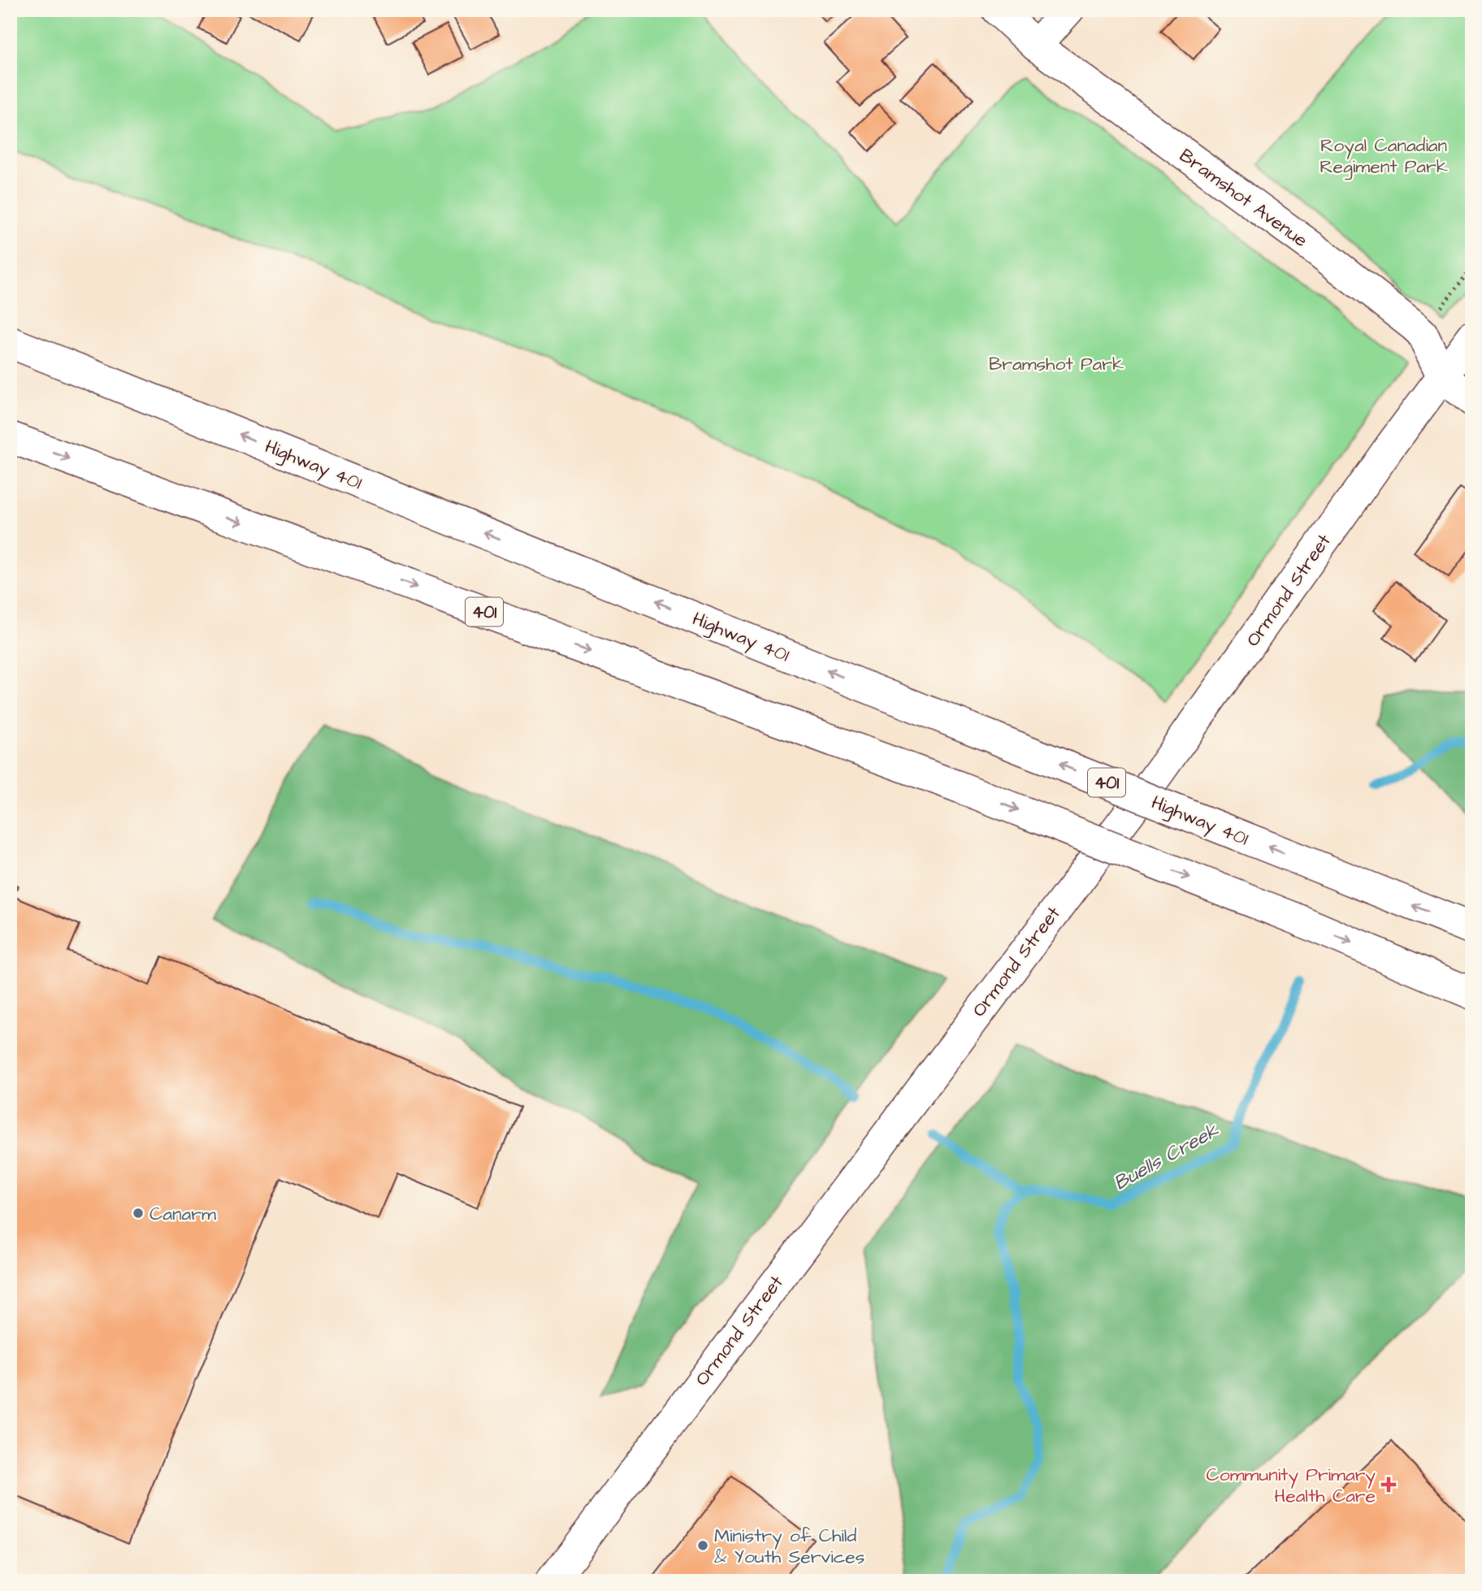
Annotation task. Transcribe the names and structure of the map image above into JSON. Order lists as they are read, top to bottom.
{
  "streets": {
    "main road": [
      "Bramshot Avenue",
      "Highway 401",
      "Ormond Street",
      "401"
    ]
  },
  "crossings": [
    ["Bramshot Avenue", "Ormond Street"]
  ],
  "water": ["Buells Creek"],
  "parks": ["Royal Canadian Regiment Park", "Bramshot Park"],
  "places": {
    "other": ["Canarm", "Ministry of Child & Youth Services"],
    "health": ["Community Primary Health Care"]
  }
}
